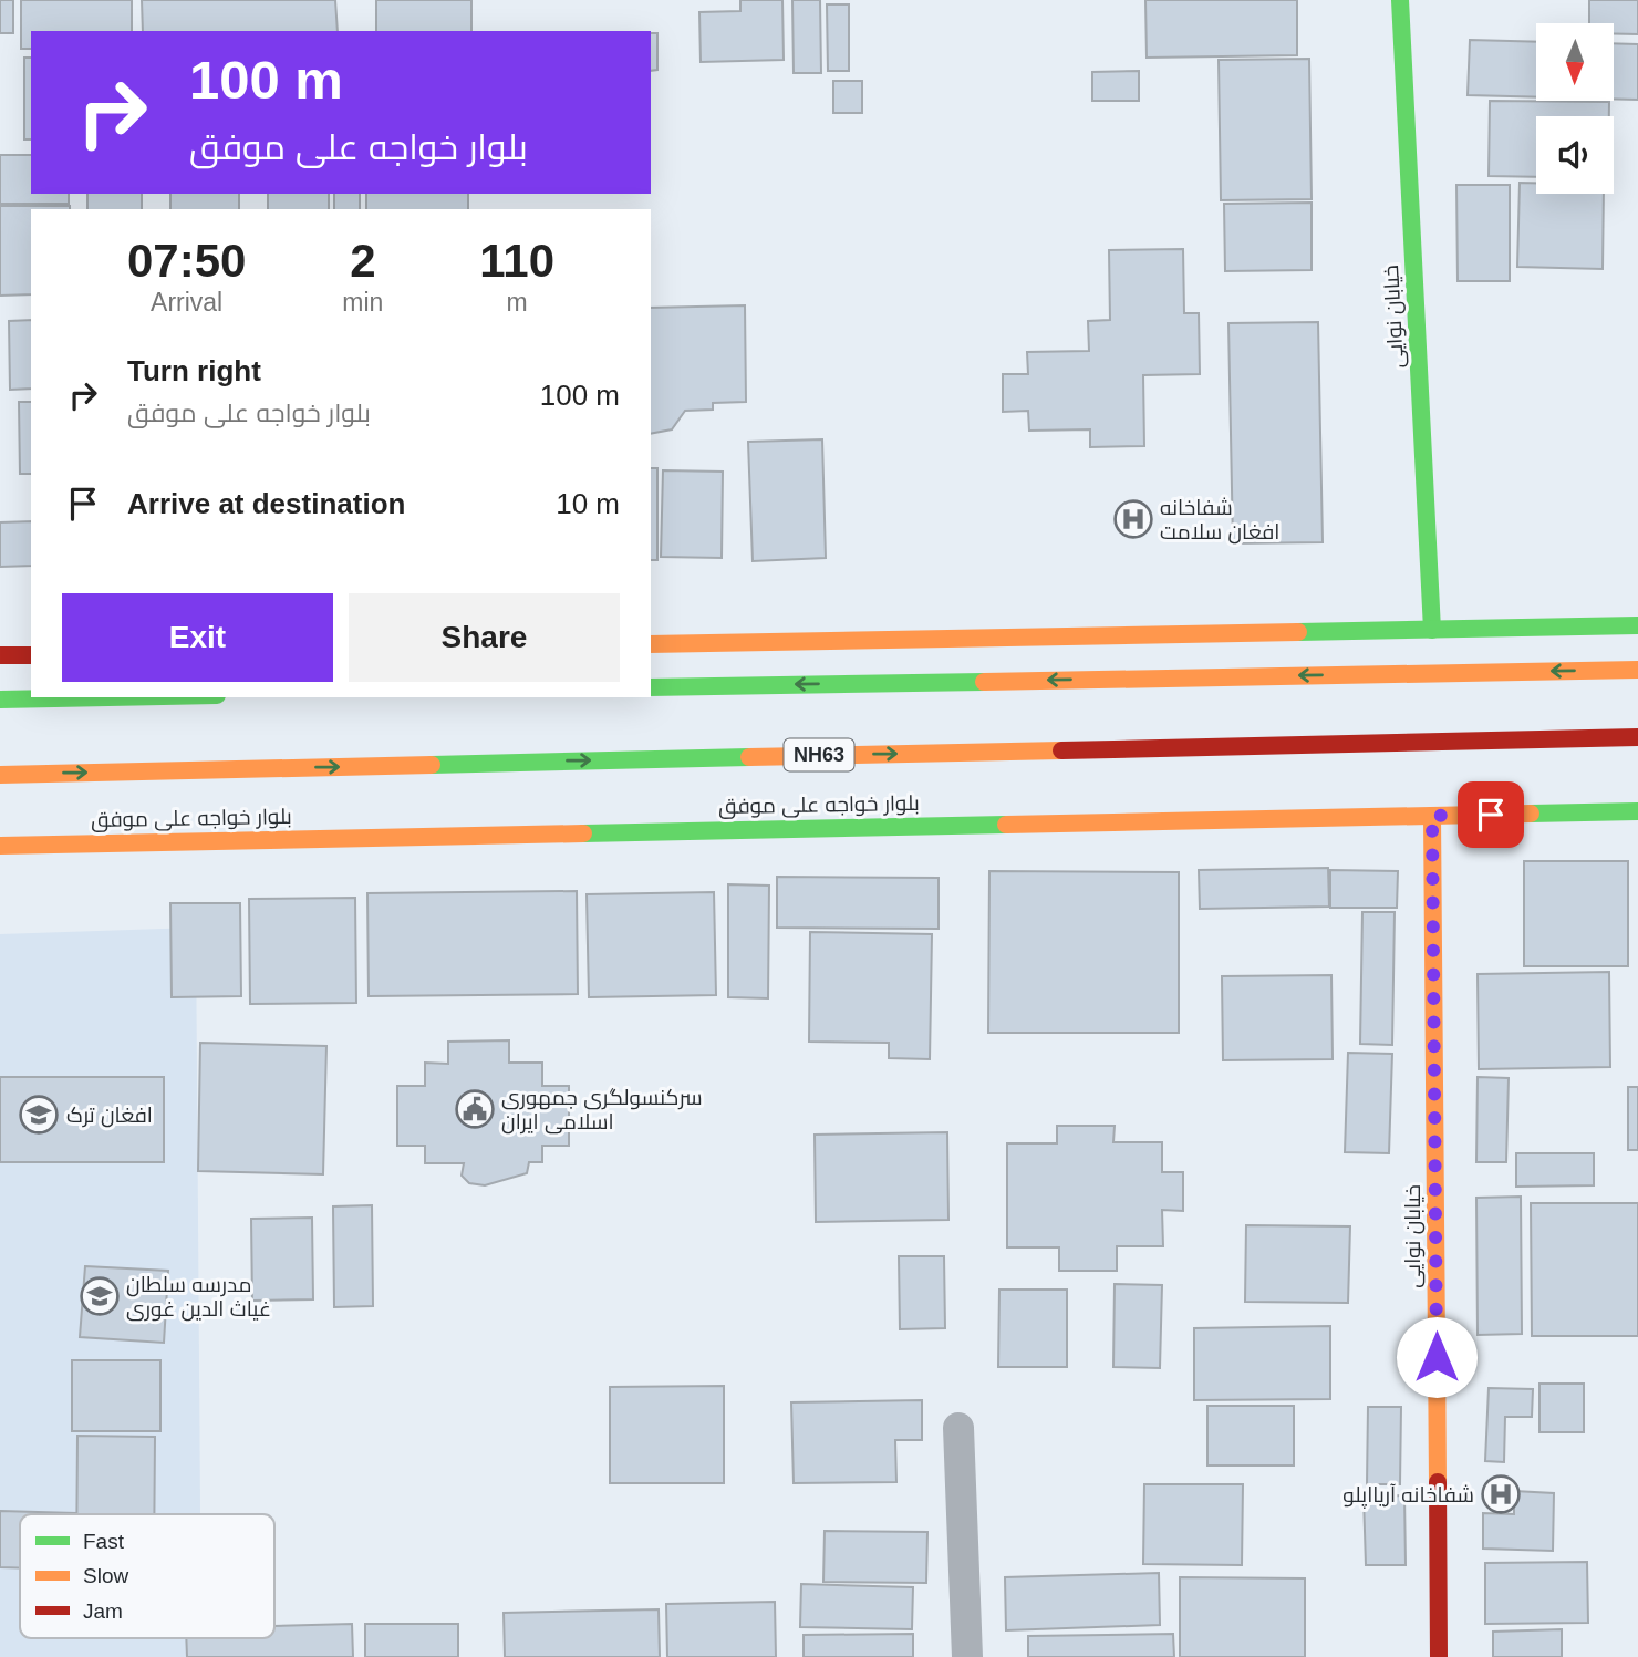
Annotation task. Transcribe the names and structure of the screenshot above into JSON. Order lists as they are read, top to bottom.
{
  "streets": {
    "main road": ["خیابان نوایی", "NH63", "بلوار خواجه علی موفق"]
  },
  "crossings": [
    ["خیابان نوایی", "بلوار خواجه علی موفق"]
  ],
  "places": {
    "hospital": ["شفاخانه افغان سلامت", "شفاخانه آریااپلو"],
    "public building": ["سرکنسولگری جمهوری اسلامی ایران"],
    "school or university": ["افغان ترک", "مدرسه سلطان غیاث الدین غوری"]
  },
  "legend": ["Fast", "Slow", "Jam"],
  "north": "bottom",
  "page": {
    "turn": ["100 m", "بلوار خواجه علی موفق"],
    "eta": [
      "07:50",
      "Arrival",
      "2",
      "min",
      "110",
      "m"
    ],
    "list": [
      {
        "name": "Turn right",
        "note": "بلوار خواجه علی موفق",
        "value": "100 m"
      },
      {
        "name": "Arrive at destination",
        "value": "10 m"
      }
    ],
    "buttons": ["Exit", "Share"]
  }
}
